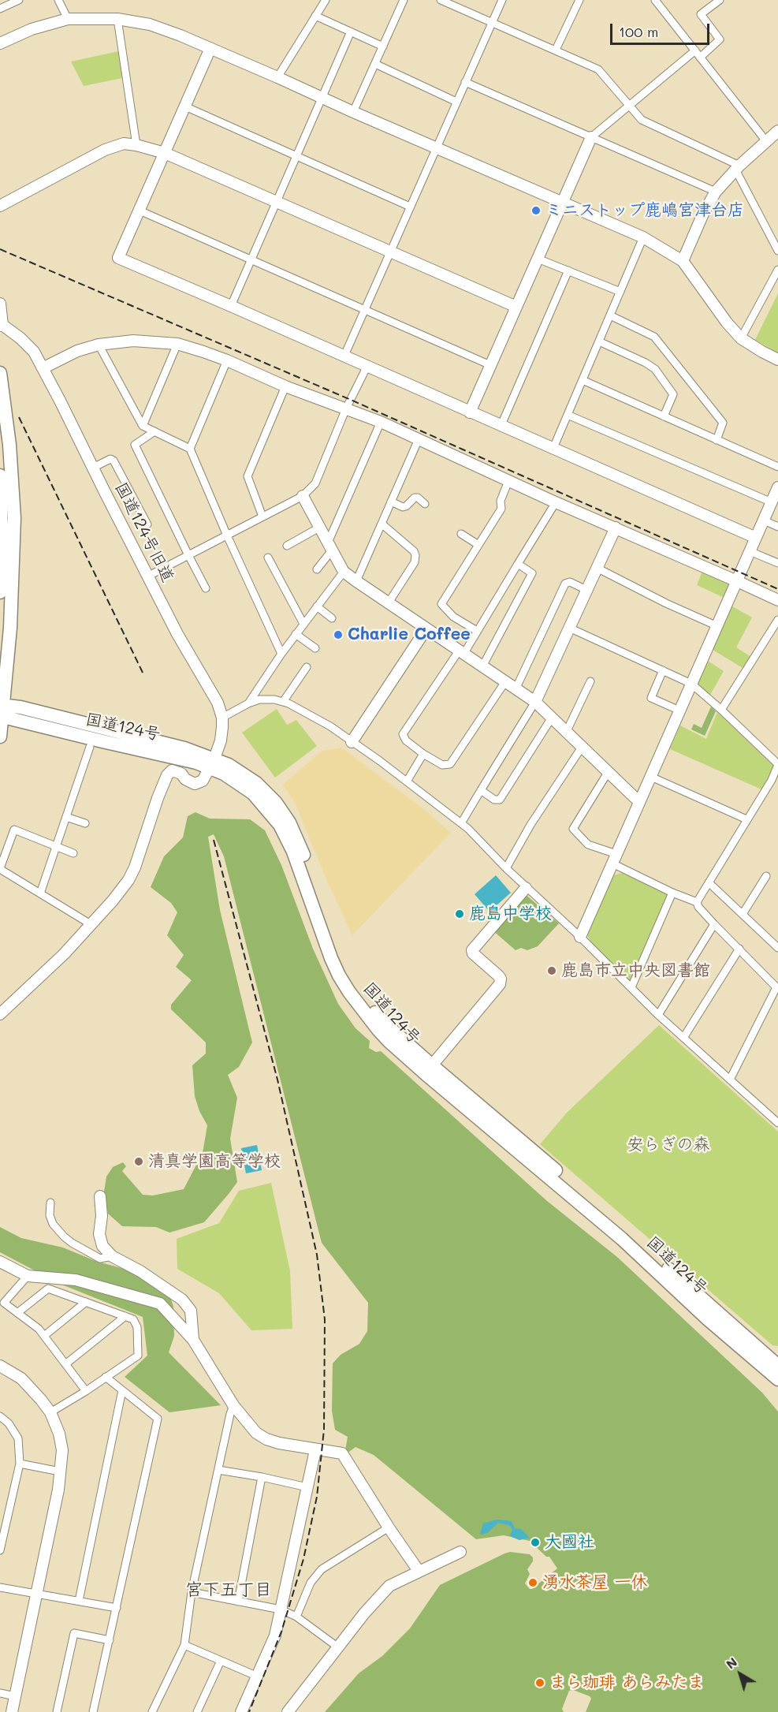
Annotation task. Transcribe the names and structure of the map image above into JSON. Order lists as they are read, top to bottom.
{
  "streets": {
    "highway": ["国道124号"],
    "street": ["国道124号旧道"]
  },
  "crossings": [
    ["国道124号旧道", "国道124号"]
  ],
  "districts": ["宮下五丁目"],
  "parks": ["安らぎの森"],
  "places": [
    "ミニストップ鹿嶋宮津台店",
    "Charlie Coffee",
    "鹿島中学校",
    "鹿島市立中央図書館",
    "清真学園高等学校",
    "大國社",
    "湧水茶屋 一休",
    "まら珈琲 あらみたま"
  ],
  "scale_bar": "100 m",
  "north": "top left"
}
